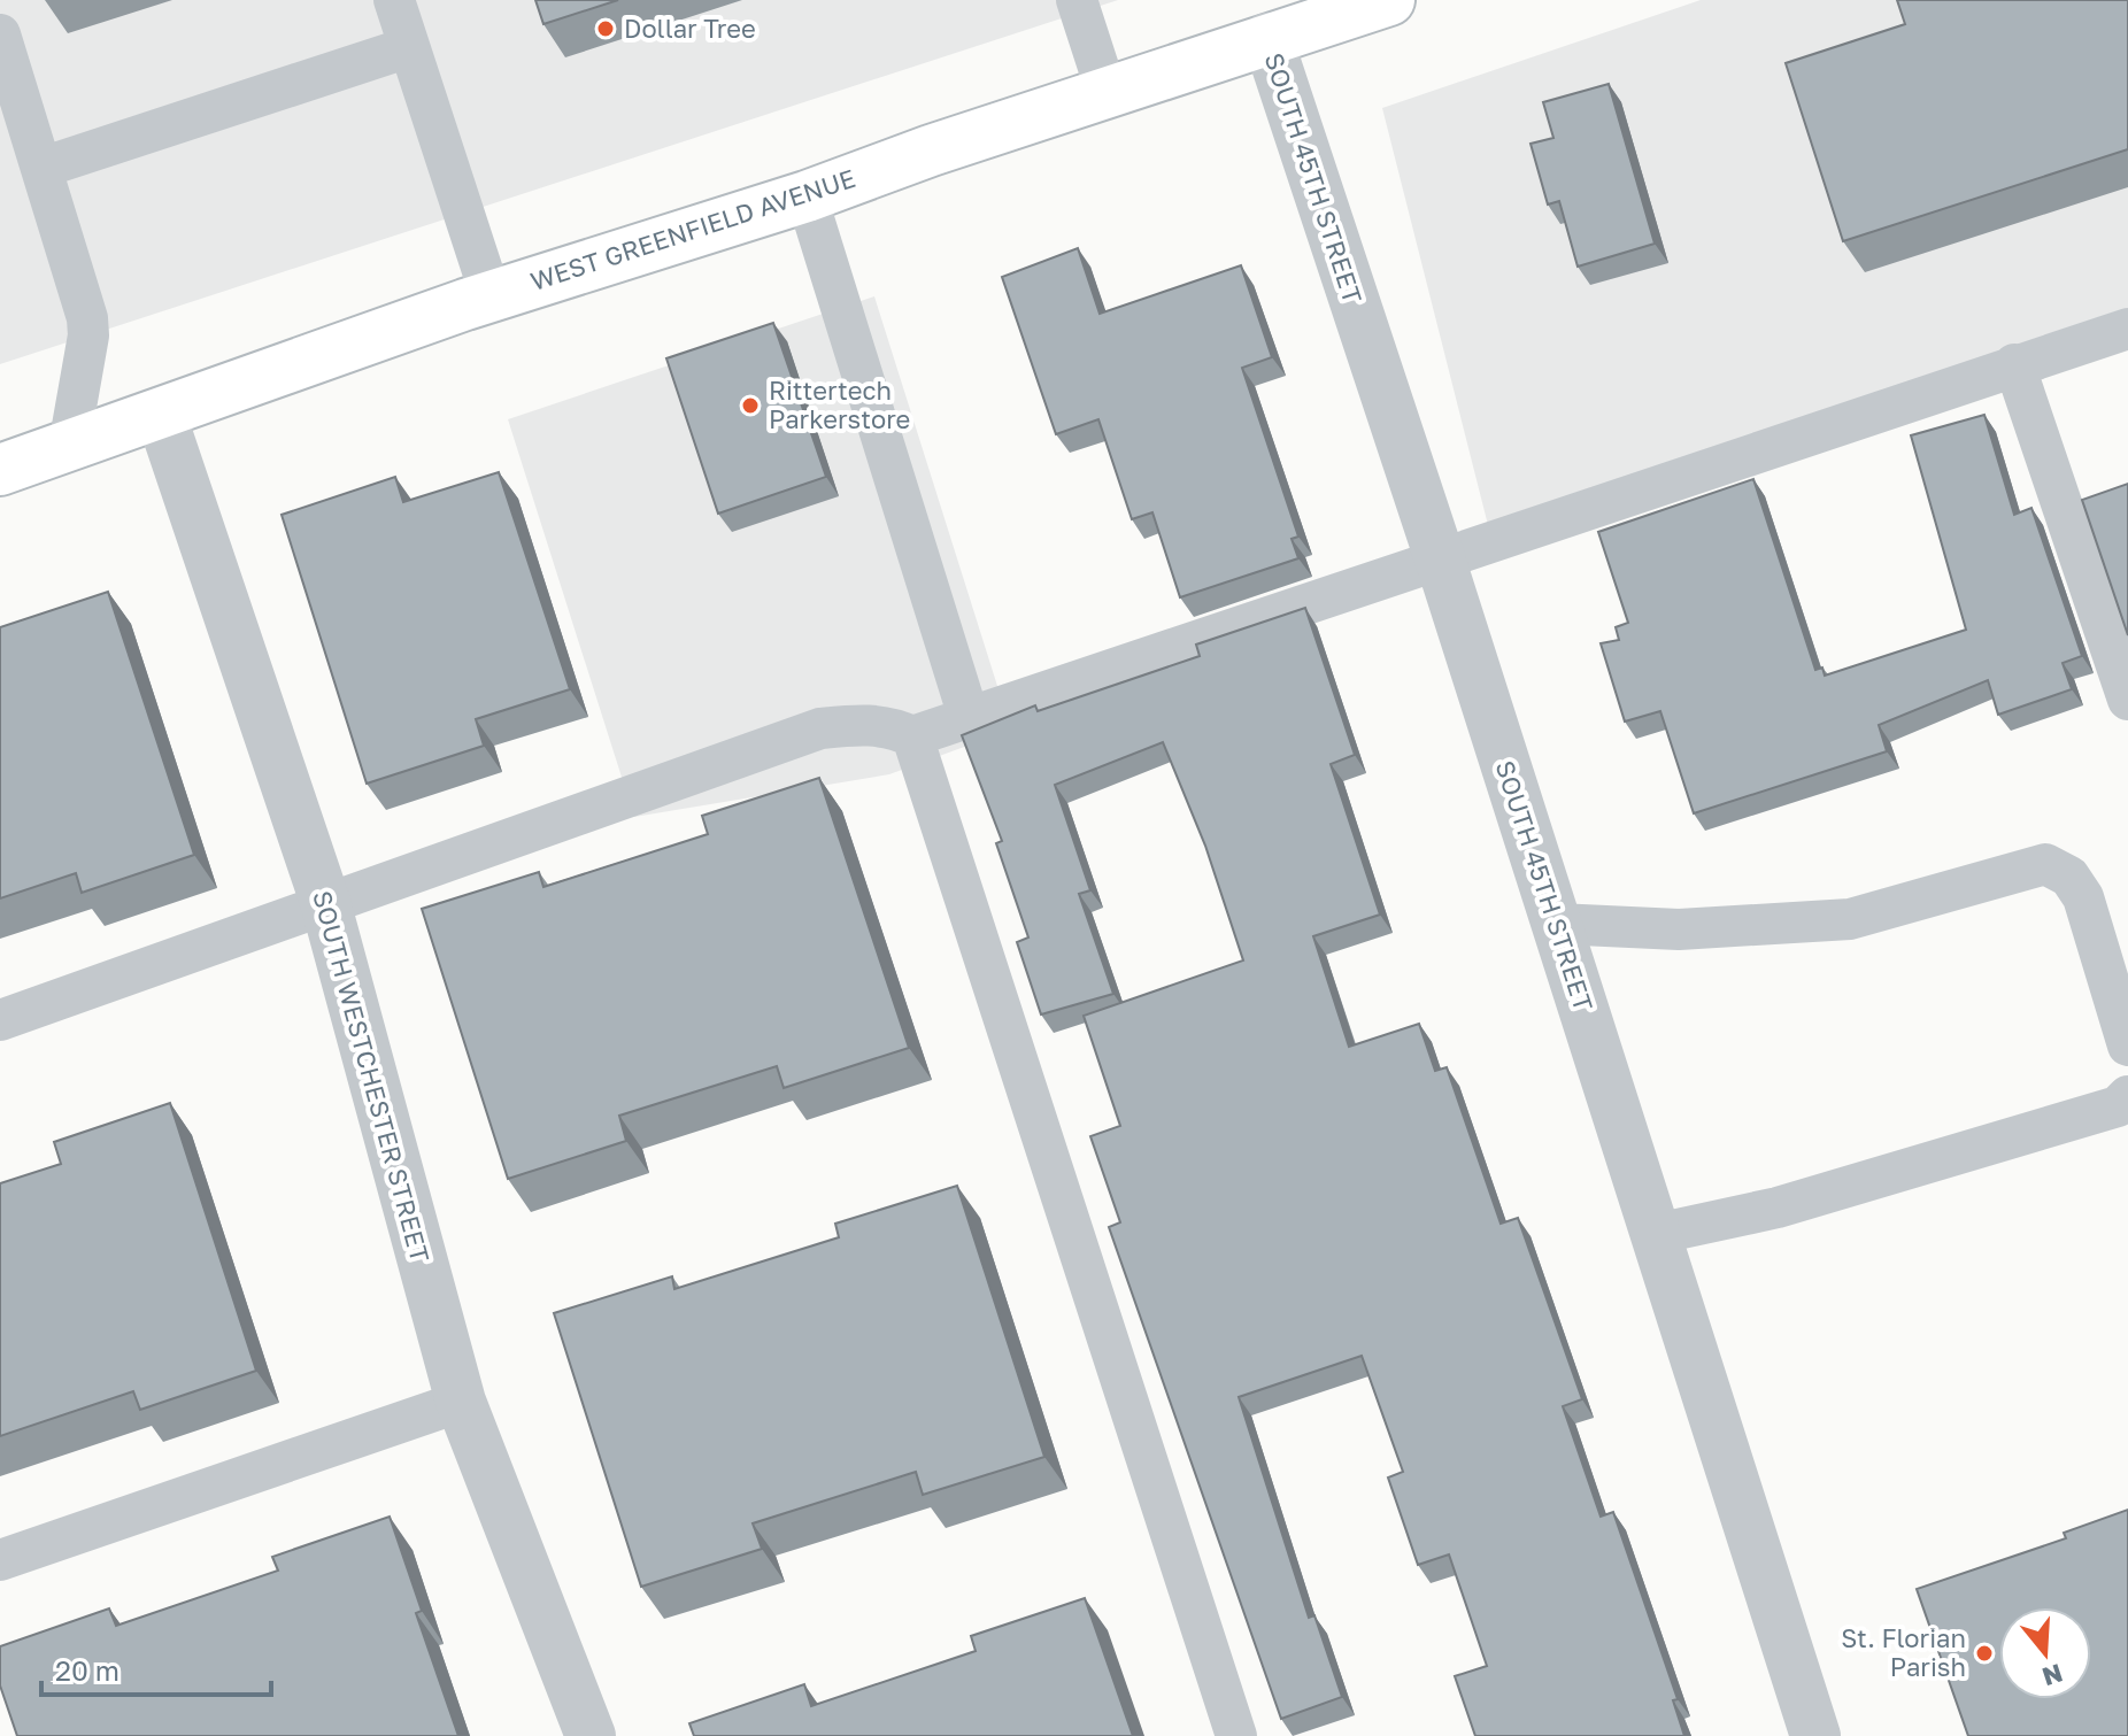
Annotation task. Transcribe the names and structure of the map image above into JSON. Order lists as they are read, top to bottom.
{
  "streets": {
    "main road": ["WEST GREENFIELD AVENUE"],
    "street": ["SOUTH 45TH STREET", "SOUTH WESTCHESTER STREET"]
  },
  "crossings": [
    ["SOUTH 45TH STREET", "WEST GREENFIELD AVENUE"],
    ["WEST GREENFIELD AVENUE", "SOUTH WESTCHESTER STREET"]
  ],
  "places": ["Dollar Tree", "Rittertech Parkerstore", "St. Florian Parish"],
  "scale_bar": "20 m",
  "north": "bottom"
}
